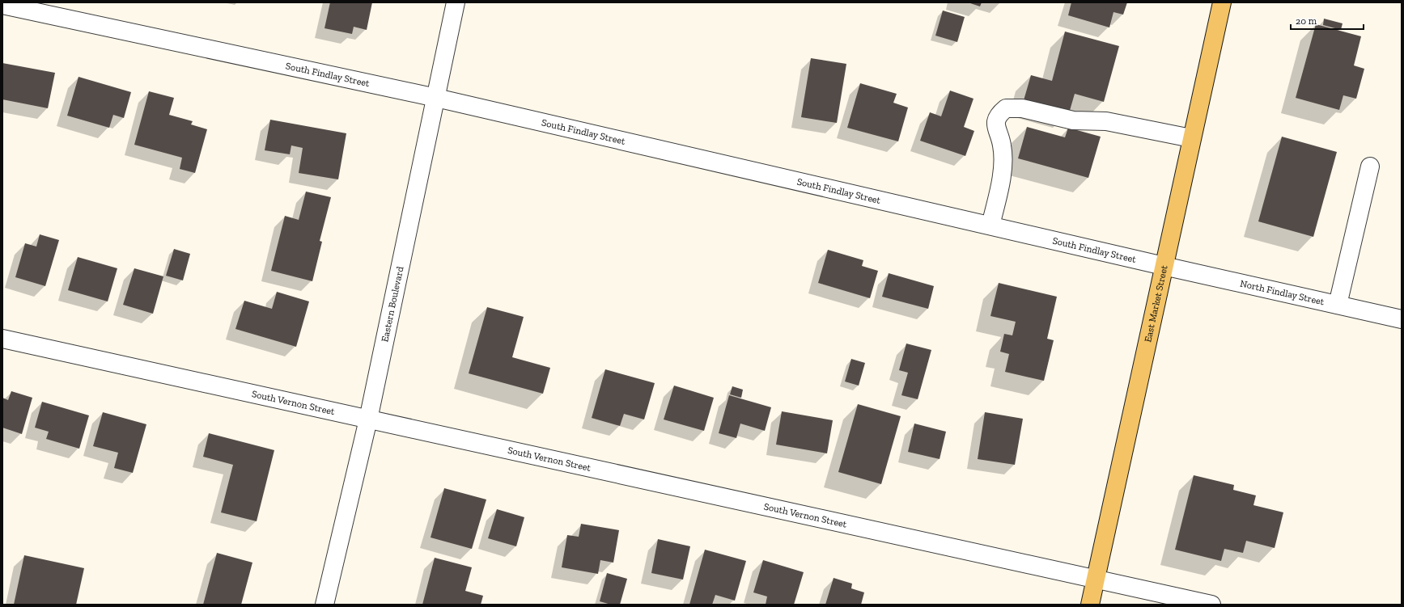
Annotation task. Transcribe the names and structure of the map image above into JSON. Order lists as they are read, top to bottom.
{
  "streets": {
    "main road": ["East Market Street"],
    "street": [
      "South Findlay Street",
      "North Findlay Street",
      "Eastern Boulevard",
      "South Vernon Street"
    ]
  },
  "crossings": [
    ["South Findlay Street", "North Findlay Street"],
    ["South Findlay Street", "East Market Street"],
    ["South Findlay Street", "Eastern Boulevard"],
    ["North Findlay Street", "East Market Street"],
    ["East Market Street", "South Vernon Street"],
    ["Eastern Boulevard", "South Vernon Street"]
  ],
  "scale_bar": "20 m"
}
